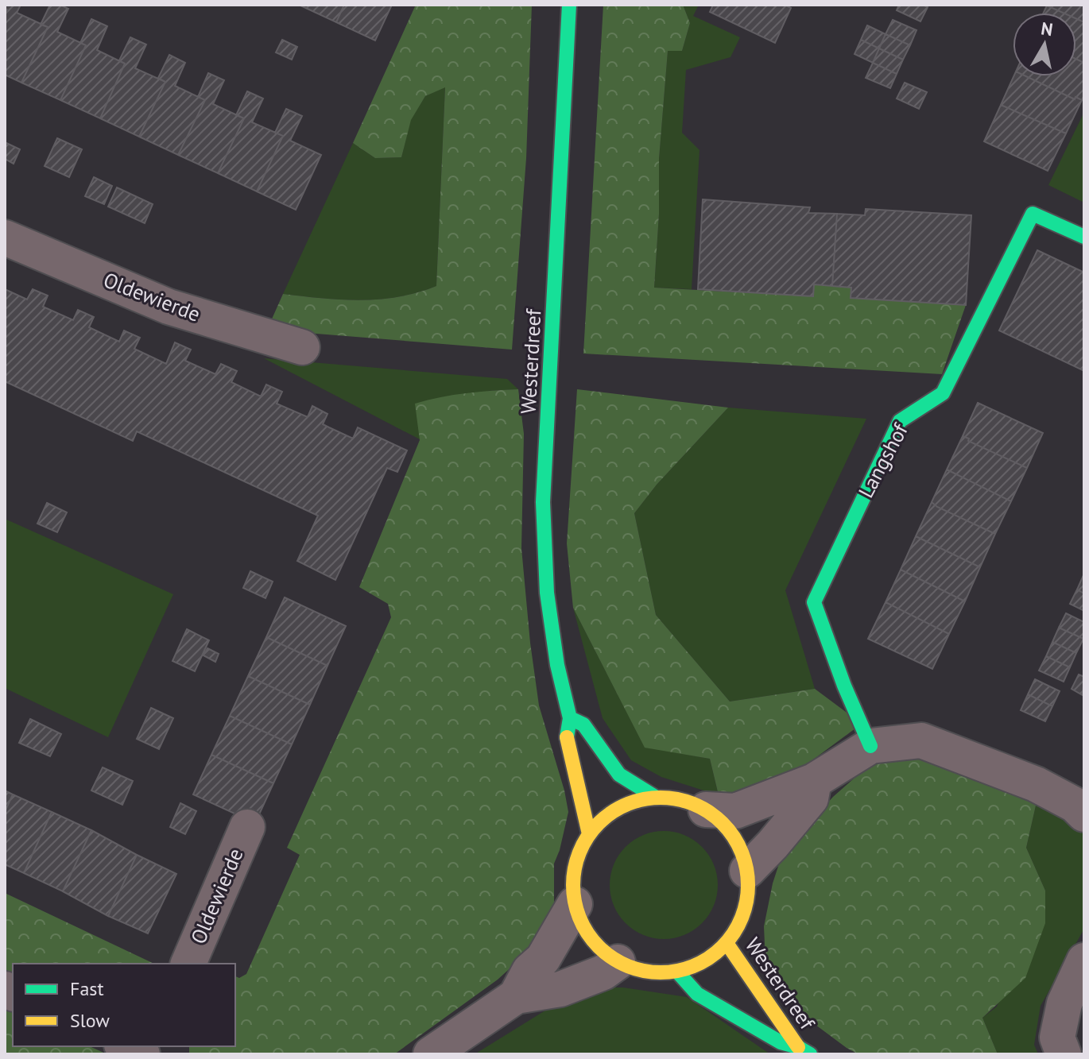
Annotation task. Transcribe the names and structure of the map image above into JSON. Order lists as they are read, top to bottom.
{
  "streets": {
    "main road": ["Westerdreef", "Langshof"],
    "street": ["Oldewierde"]
  },
  "legend": ["Fast", "Slow"],
  "north": "top"
}
